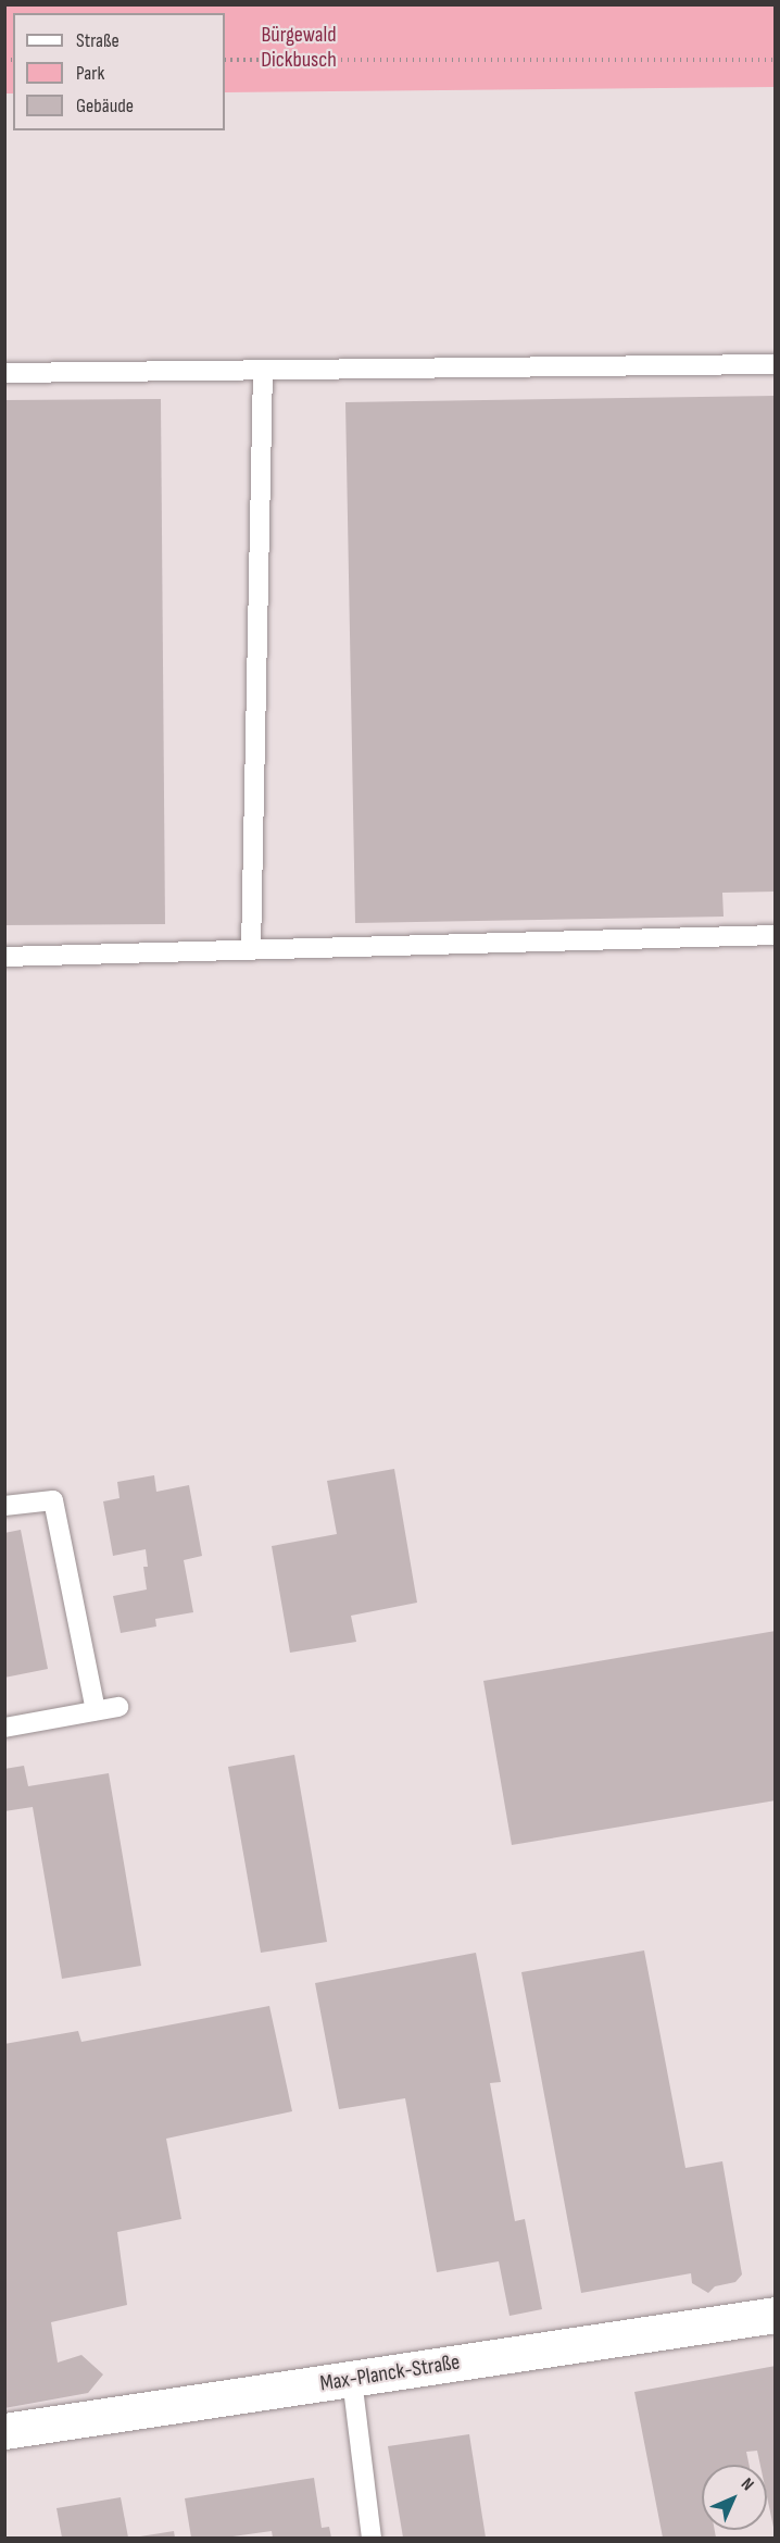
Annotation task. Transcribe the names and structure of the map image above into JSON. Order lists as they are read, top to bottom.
{
  "streets": {
    "street": ["Max-Planck-Straße"]
  },
  "parks": ["Bürgewald Dickbusch"],
  "legend": ["Straße", "Park", "Gebäude"],
  "north": "top right"
}
